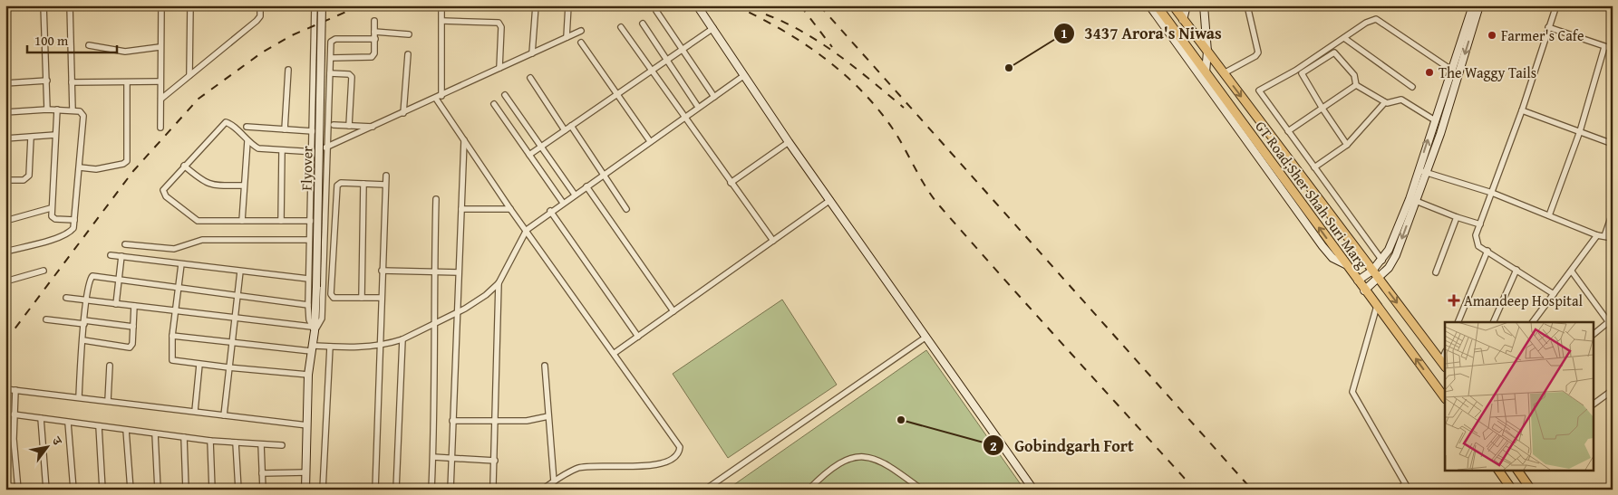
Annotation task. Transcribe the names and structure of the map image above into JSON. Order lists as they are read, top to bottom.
{
  "streets": {
    "main road": ["GT Road;Sher Shah Suri Marg"],
    "street": ["Flyover"]
  },
  "places": {
    "other": [
      "Farmer's Cafe",
      "3437 Arora's Niwas",
      "The Waggy Tails",
      "Gobindgarh Fort"
    ],
    "health": ["Amandeep Hospital"]
  },
  "scale_bar": "100 m",
  "north": "top right"
}
